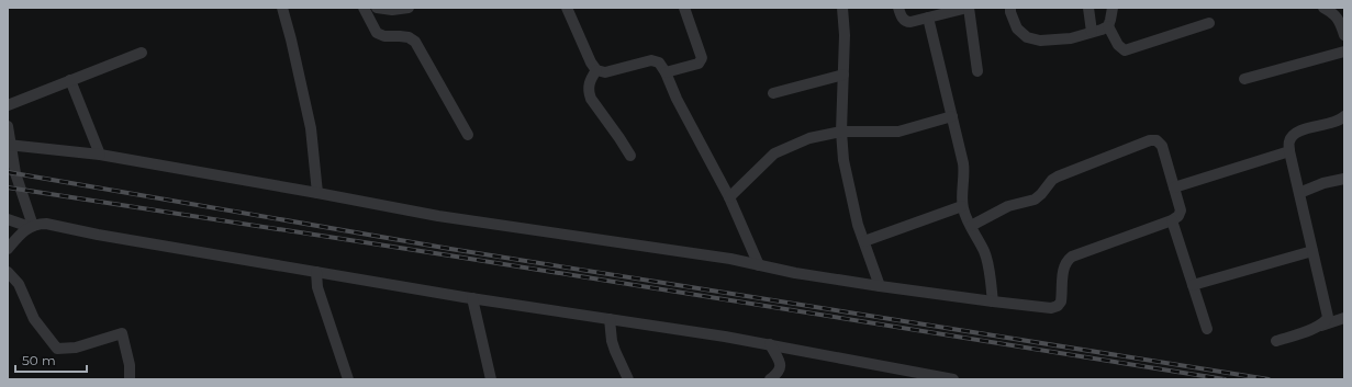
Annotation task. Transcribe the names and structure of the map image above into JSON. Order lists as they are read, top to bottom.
{
  "scale_bar": "50 m"
}
